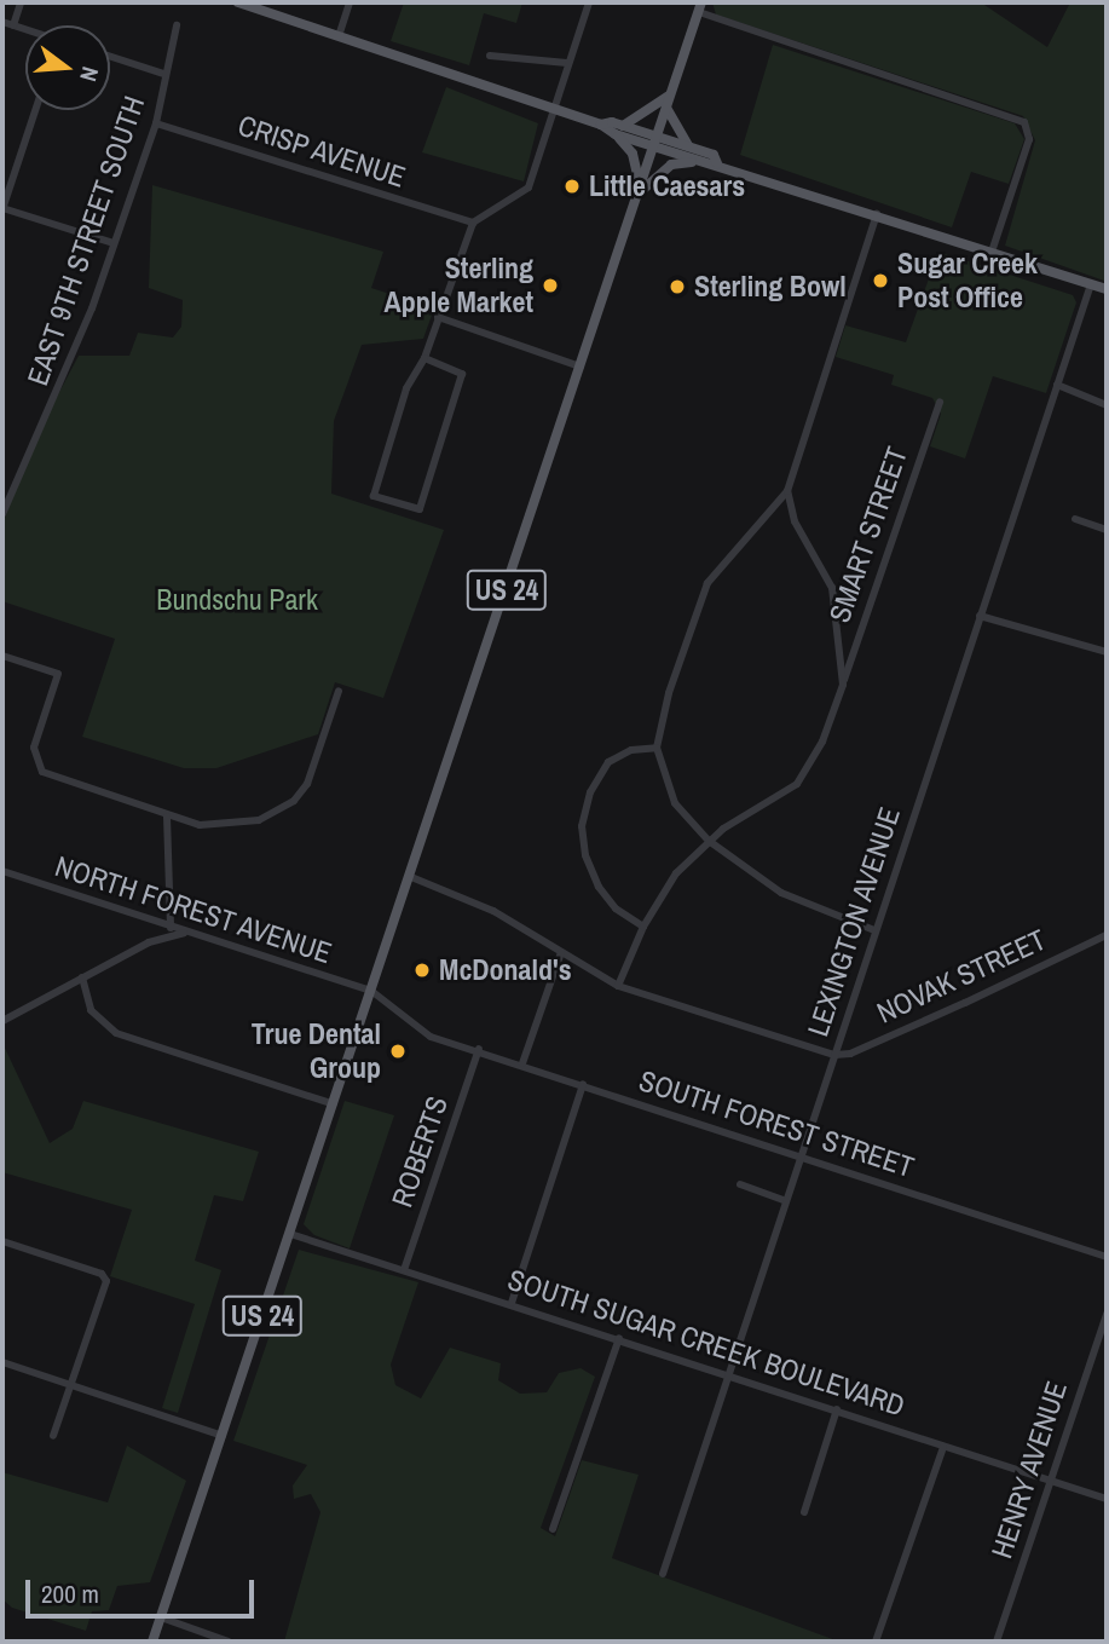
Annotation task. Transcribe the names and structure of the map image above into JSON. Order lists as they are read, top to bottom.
{
  "streets": {
    "main road": ["US 24"],
    "street": [
      "CRISP AVENUE",
      "EAST 9TH STREET SOUTH",
      "SMART STREET",
      "NORTH FOREST AVENUE",
      "LEXINGTON AVENUE",
      "NOVAK STREET",
      "SOUTH FOREST STREET",
      "ROBERTS",
      "SOUTH SUGAR CREEK BOULEVARD",
      "HENRY AVENUE"
    ]
  },
  "crossings": [
    ["CRISP AVENUE", "EAST 9TH STREET SOUTH"],
    ["US 24", "NORTH FOREST AVENUE"],
    ["US 24", "SOUTH FOREST STREET"],
    ["US 24", "SOUTH SUGAR CREEK BOULEVARD"],
    ["NORTH FOREST AVENUE", "SOUTH FOREST STREET"],
    ["LEXINGTON AVENUE", "NOVAK STREET"],
    ["LEXINGTON AVENUE", "SOUTH FOREST STREET"],
    ["LEXINGTON AVENUE", "SOUTH SUGAR CREEK BOULEVARD"],
    ["SOUTH FOREST STREET", "ROBERTS"],
    ["ROBERTS", "SOUTH SUGAR CREEK BOULEVARD"],
    ["SOUTH SUGAR CREEK BOULEVARD", "HENRY AVENUE"]
  ],
  "parks": ["Bundschu Park"],
  "places": [
    "Little Caesars",
    "Sugar Creek Post Office",
    "Sterling Apple Market",
    "Sterling Bowl",
    "McDonald's",
    "True Dental Group"
  ],
  "scale_bar": "200 m",
  "north": "right"
}
